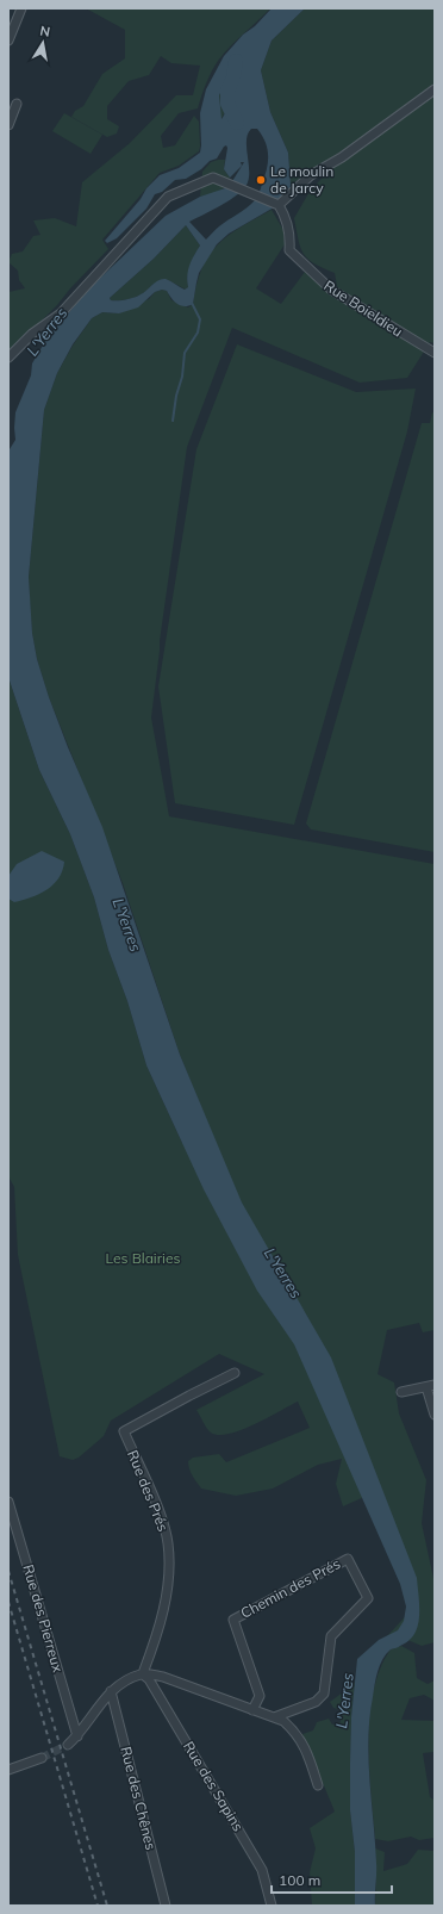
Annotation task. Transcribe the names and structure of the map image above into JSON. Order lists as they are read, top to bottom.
{
  "streets": {
    "street": [
      "Rue Boieldieu",
      "Rue des Prés",
      "Chemin des Prés",
      "Rue des Pierreux",
      "Rue des Sapins",
      "Rue des Chênes"
    ]
  },
  "crossings": [
    ["Rue des Prés", "Rue des Sapins"]
  ],
  "water": ["L'Yerres"],
  "parks": ["Les Blairies"],
  "places": ["Le moulin de Jarcy"],
  "scale_bar": "100 m",
  "north": "top"
}
